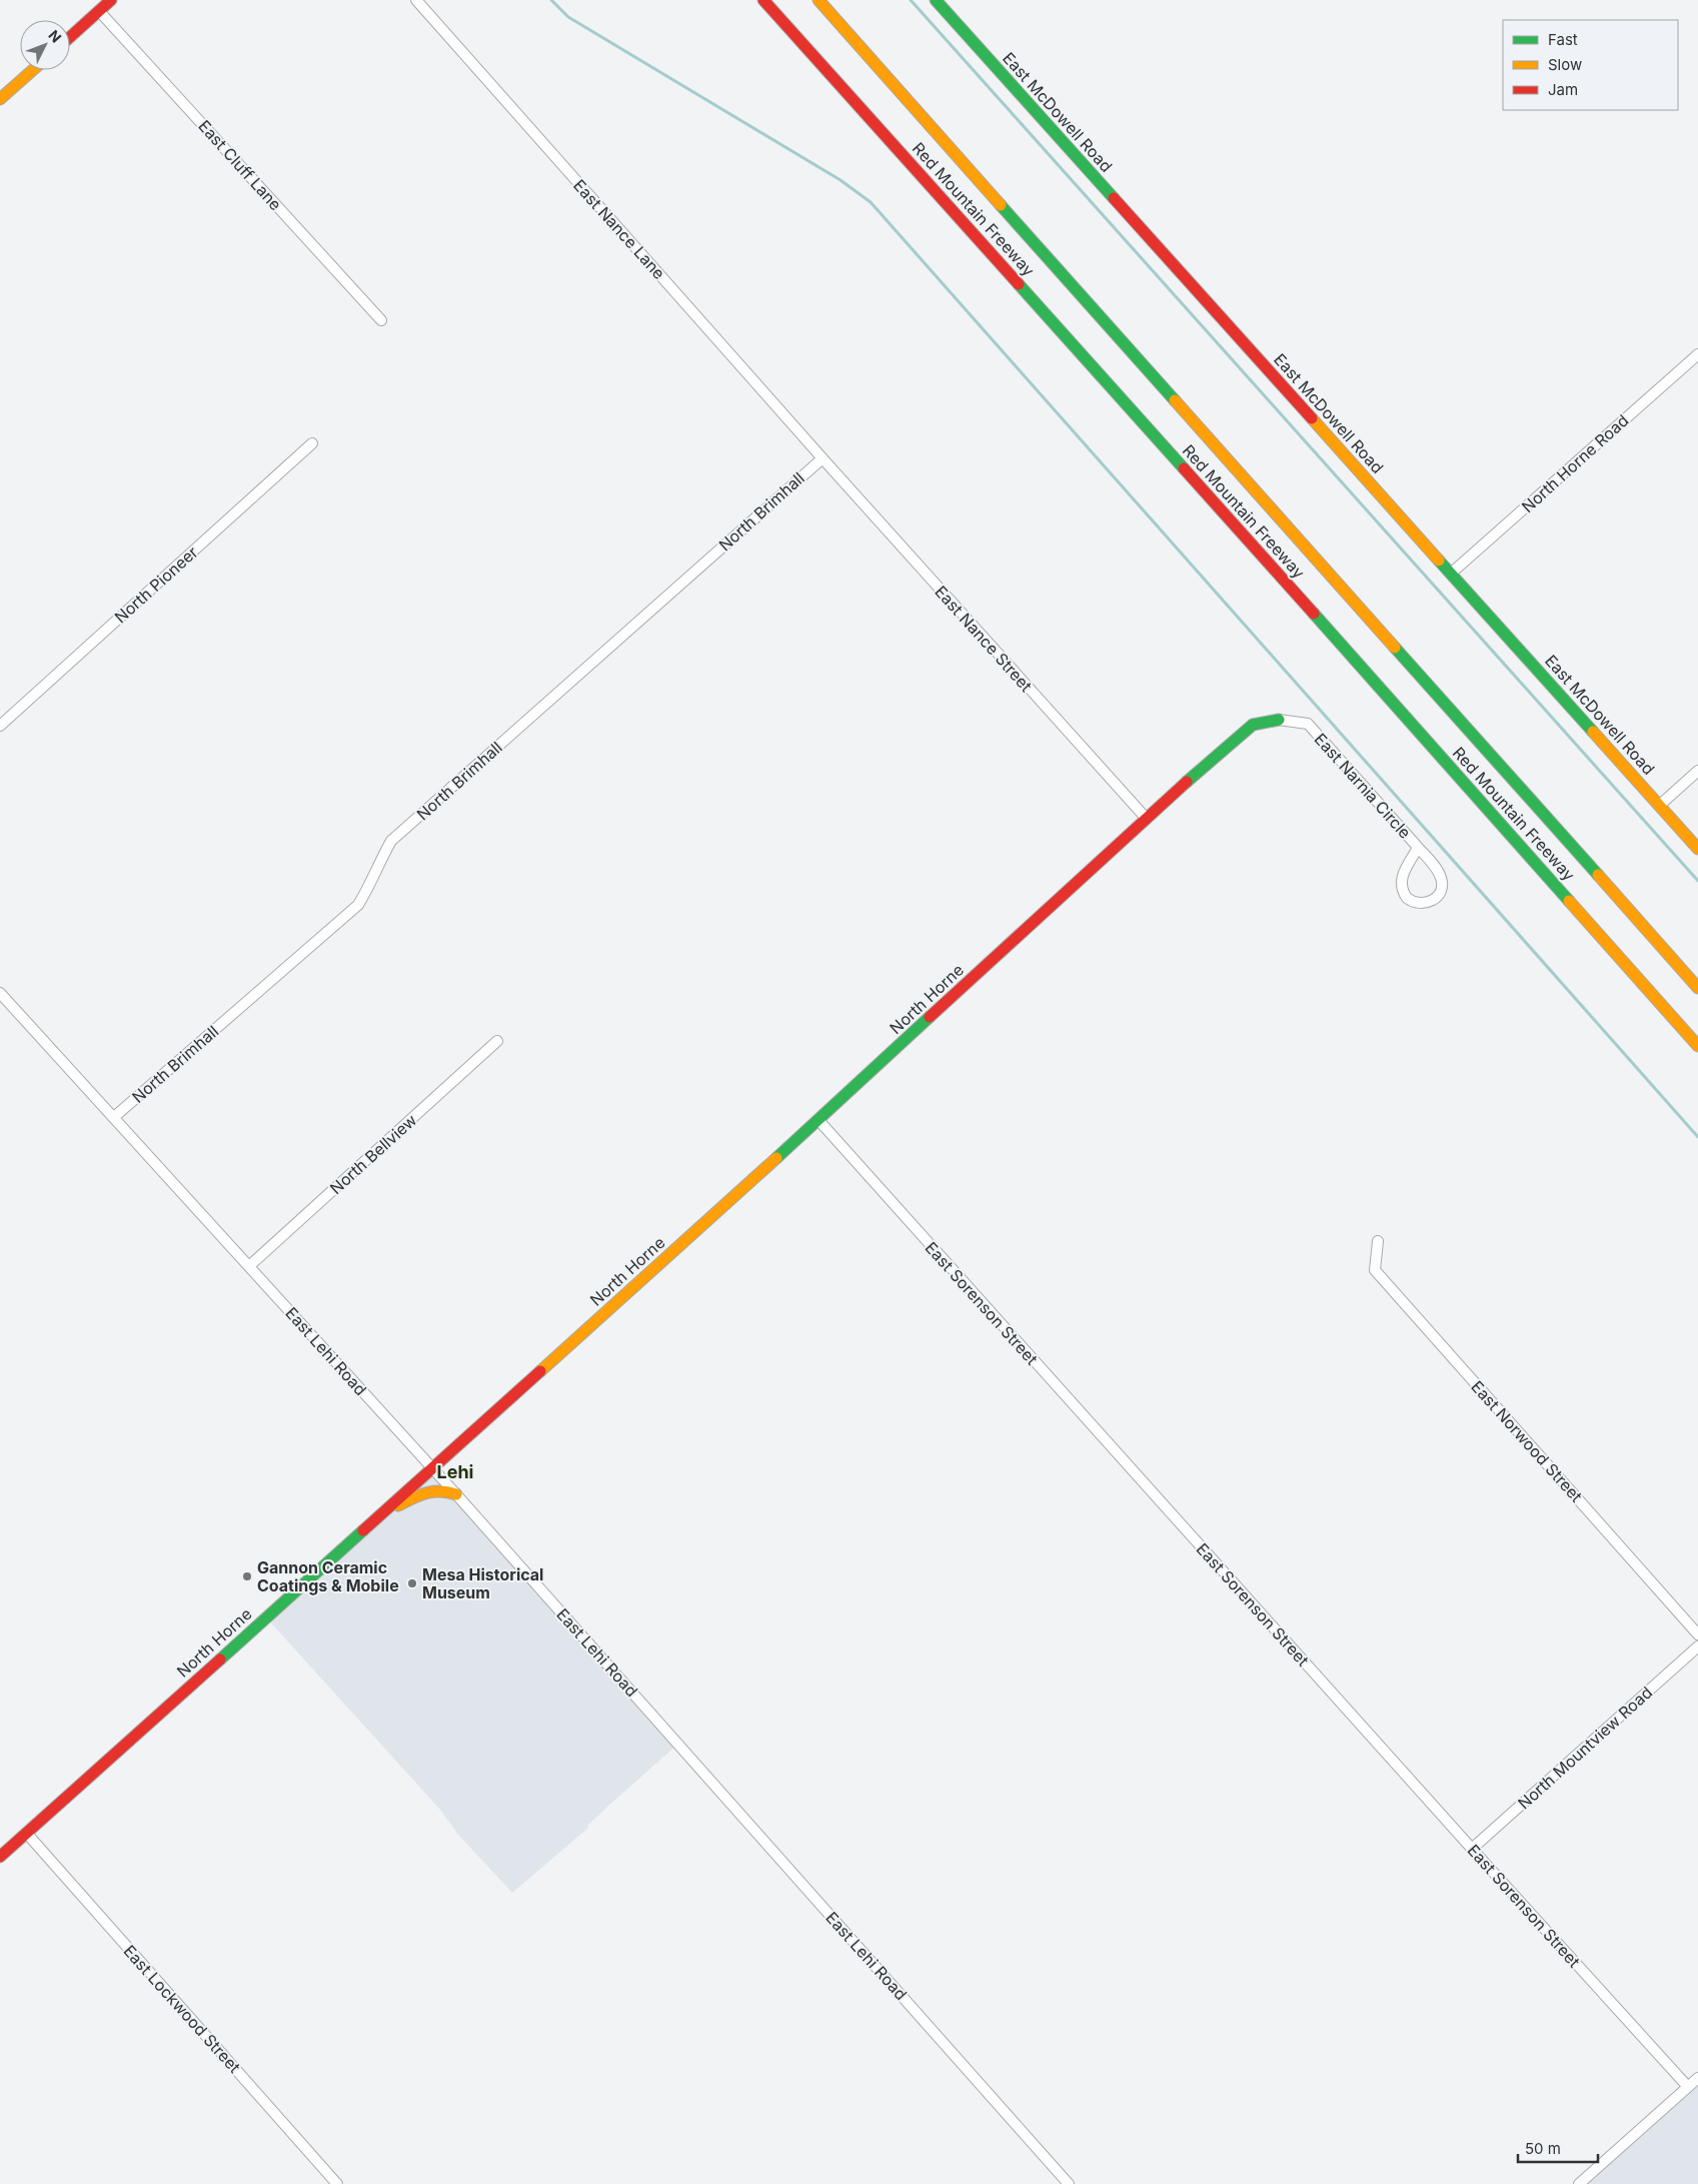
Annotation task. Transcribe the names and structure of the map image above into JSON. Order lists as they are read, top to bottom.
{
  "streets": {
    "main road": ["East McDowell Road", "Red Mountain Freeway", "North Horne"],
    "street": [
      "East Cluff Lane",
      "East Nance Lane",
      "North Horne Road",
      "North Brimhall",
      "North Pioneer",
      "East Nance Street",
      "East Narnia Circle",
      "North Bellview",
      "East Sorenson Street",
      "East Lehi Road",
      "East Norwood Street",
      "North Mountview Road",
      "East Lockwood Street"
    ]
  },
  "crossings": [
    ["East McDowell Road", "North Horne Road"],
    ["East Nance Lane", "North Brimhall"],
    ["East Nance Lane", "East Nance Street"],
    ["North Brimhall", "East Nance Street"],
    ["North Brimhall", "East Lehi Road"],
    ["East Nance Street", "North Horne"],
    ["East Narnia Circle", "North Horne"],
    ["North Horne", "East Sorenson Street"],
    ["North Horne", "East Lehi Road"],
    ["North Horne", "East Lockwood Street"],
    ["North Bellview", "East Lehi Road"],
    ["East Sorenson Street", "North Mountview Road"]
  ],
  "districts": ["Lehi"],
  "places": ["Gannon Ceramic Coatings & Mobile", "Mesa Historical Museum"],
  "legend": ["Fast", "Slow", "Jam"],
  "scale_bar": "50 m",
  "north": "top right"
}
